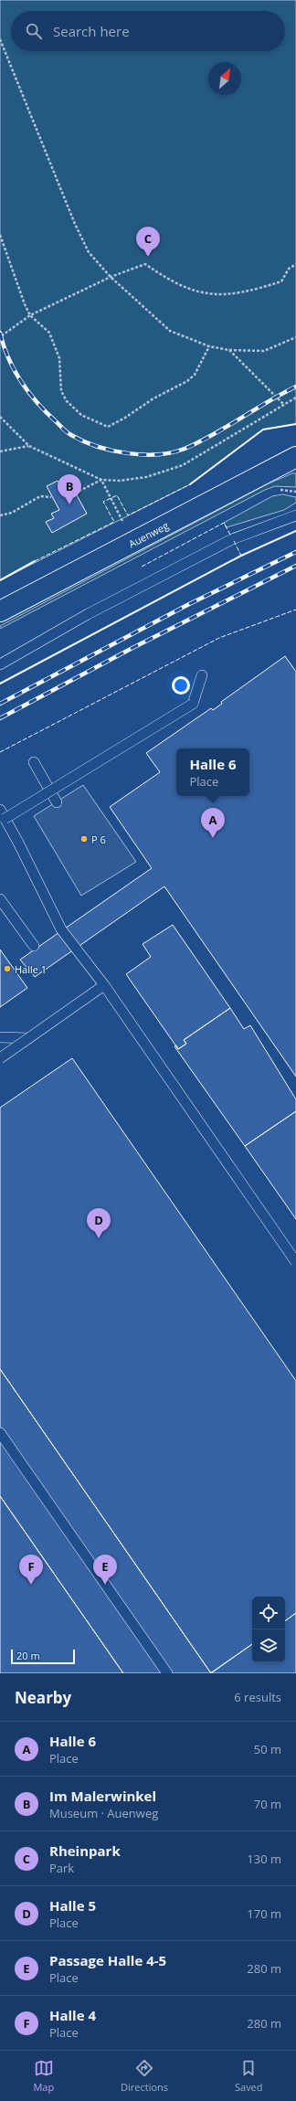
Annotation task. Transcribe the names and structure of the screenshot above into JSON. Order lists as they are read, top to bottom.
{
  "streets": {
    "street": ["Auenweg"]
  },
  "places": ["P 6", "Halle 1"],
  "scale_bar": "20 m",
  "north": "top right",
  "page": {
    "search": "Search here",
    "pins": [
      "C",
      "B",
      "A",
      "D",
      "E",
      "F"
    ],
    "popup": ["Halle 6", "Place"],
    "scale": "20 m",
    "heading": ["Nearby", "6 results"],
    "list": [
      {
        "mark": "A",
        "name": "Halle 6",
        "note": "Place",
        "value": "50 m"
      },
      {
        "mark": "B",
        "name": "Im Malerwinkel",
        "note": "Museum · Auenweg",
        "value": "70 m"
      },
      {
        "mark": "C",
        "name": "Rheinpark",
        "note": "Park",
        "value": "130 m"
      },
      {
        "mark": "D",
        "name": "Halle 5",
        "note": "Place",
        "value": "170 m"
      },
      {
        "mark": "E",
        "name": "Passage Halle 4-5",
        "note": "Place",
        "value": "280 m"
      },
      {
        "mark": "F",
        "name": "Halle 4",
        "note": "Place",
        "value": "280 m"
      }
    ],
    "nav": ["Map", "Directions", "Saved"]
  }
}
